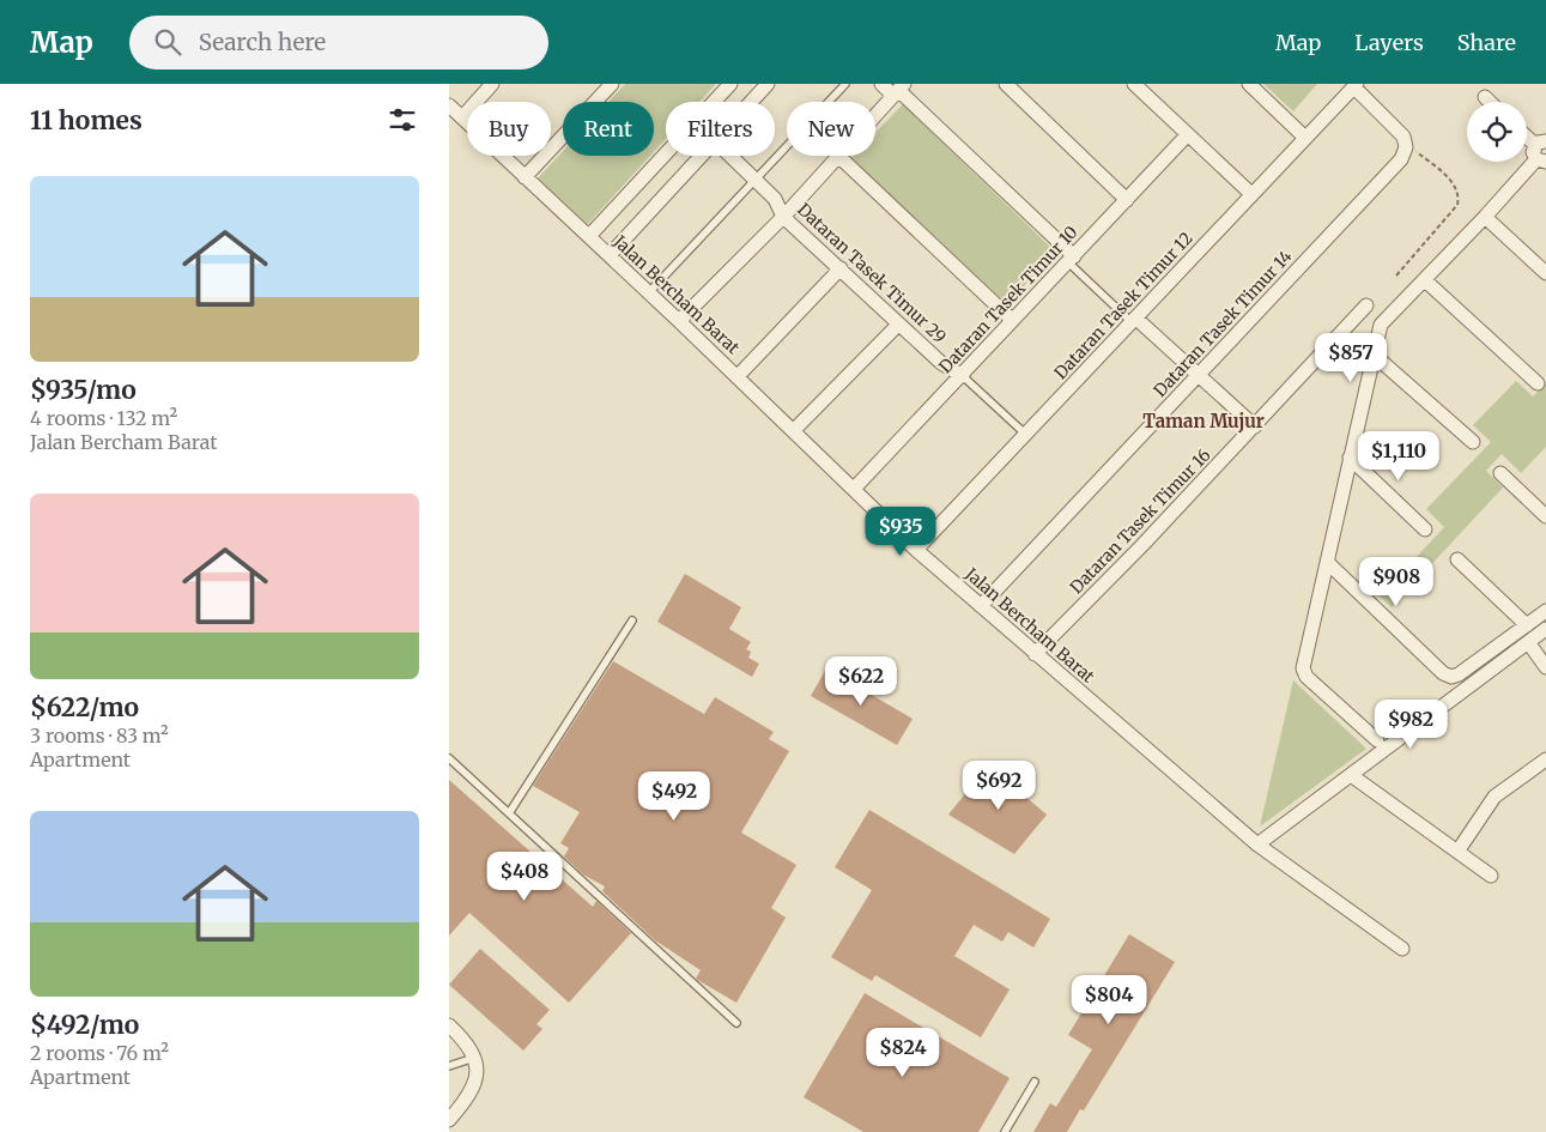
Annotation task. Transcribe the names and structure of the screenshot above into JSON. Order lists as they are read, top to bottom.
{
  "streets": {
    "street": [
      "Dataran Tasek Timur 29",
      "Jalan Bercham Barat",
      "Dataran Tasek Timur 10",
      "Dataran Tasek Timur 12",
      "Dataran Tasek Timur 14",
      "Dataran Tasek Timur 16"
    ]
  },
  "crossings": [
    ["Dataran Tasek Timur 29", "Dataran Tasek Timur 10"],
    ["Jalan Bercham Barat", "Dataran Tasek Timur 10"],
    ["Jalan Bercham Barat", "Dataran Tasek Timur 12"],
    ["Jalan Bercham Barat", "Dataran Tasek Timur 14"],
    ["Jalan Bercham Barat", "Dataran Tasek Timur 16"]
  ],
  "districts": ["Taman Mujur"],
  "page": {
    "header": "Map",
    "search": "Search here",
    "nav": ["Map", "Layers", "Share"],
    "heading": "11 homes",
    "chip": [
      "Buy",
      "Rent",
      "Filters",
      "New"
    ],
    "list": [
      {
        "name": "$935/mo",
        "note": "4 rooms · 132 m² · Jalan Bercham Barat"
      },
      {
        "name": "$622/mo",
        "note": "3 rooms · 83 m² · Apartment"
      },
      {
        "name": "$492/mo",
        "note": "2 rooms · 76 m² · Apartment"
      }
    ],
    "price": [
      "$857",
      "$1,110",
      "$935",
      "$908",
      "$622",
      "$982",
      "$692",
      "$492",
      "$408",
      "$804",
      "$824"
    ]
  }
}
